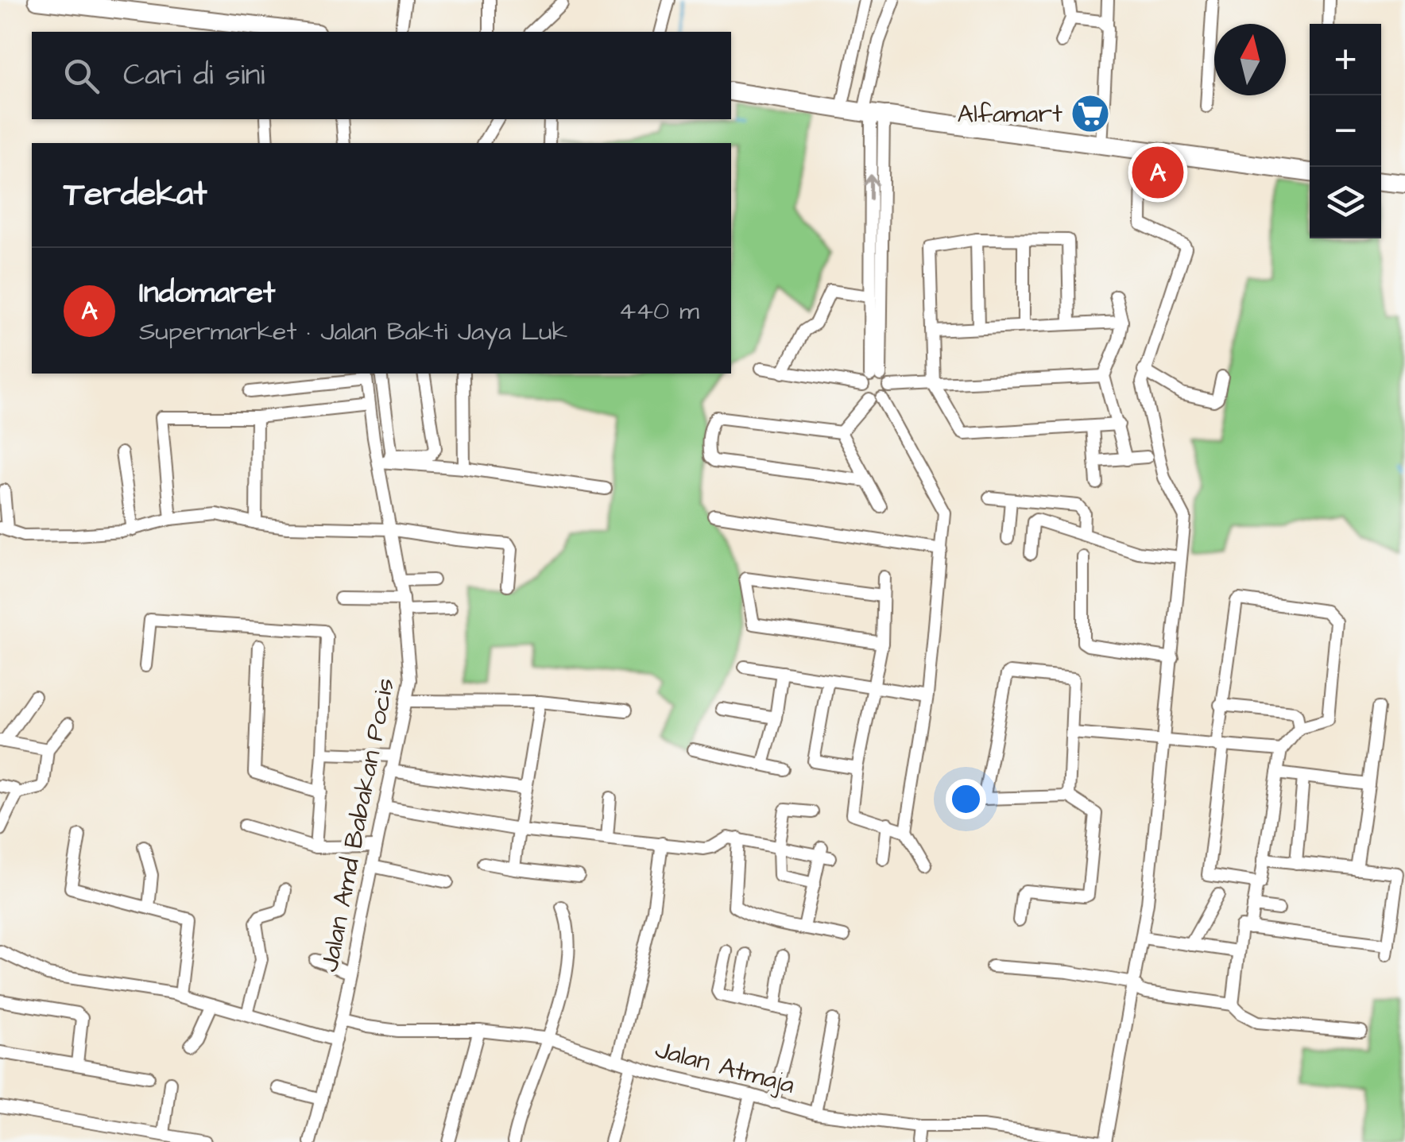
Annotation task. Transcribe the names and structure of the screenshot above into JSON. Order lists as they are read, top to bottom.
{
  "streets": {
    "street": ["Jalan Amd Babakan Pocis", "Jalan Atmaja"]
  },
  "crossings": [
    ["Jalan Amd Babakan Pocis", "Jalan Atmaja"]
  ],
  "places": {
    "supermarket": ["Alfamart"]
  },
  "north": "top",
  "page": {
    "map_buttons": ["+", "−"],
    "search": "Cari di sini",
    "pins": "A",
    "heading": "Terdekat",
    "list": [
      {
        "mark": "A",
        "name": "Indomaret",
        "note": "Supermarket · Jalan Bakti Jaya Luk",
        "value": "440 m"
      }
    ]
  }
}
